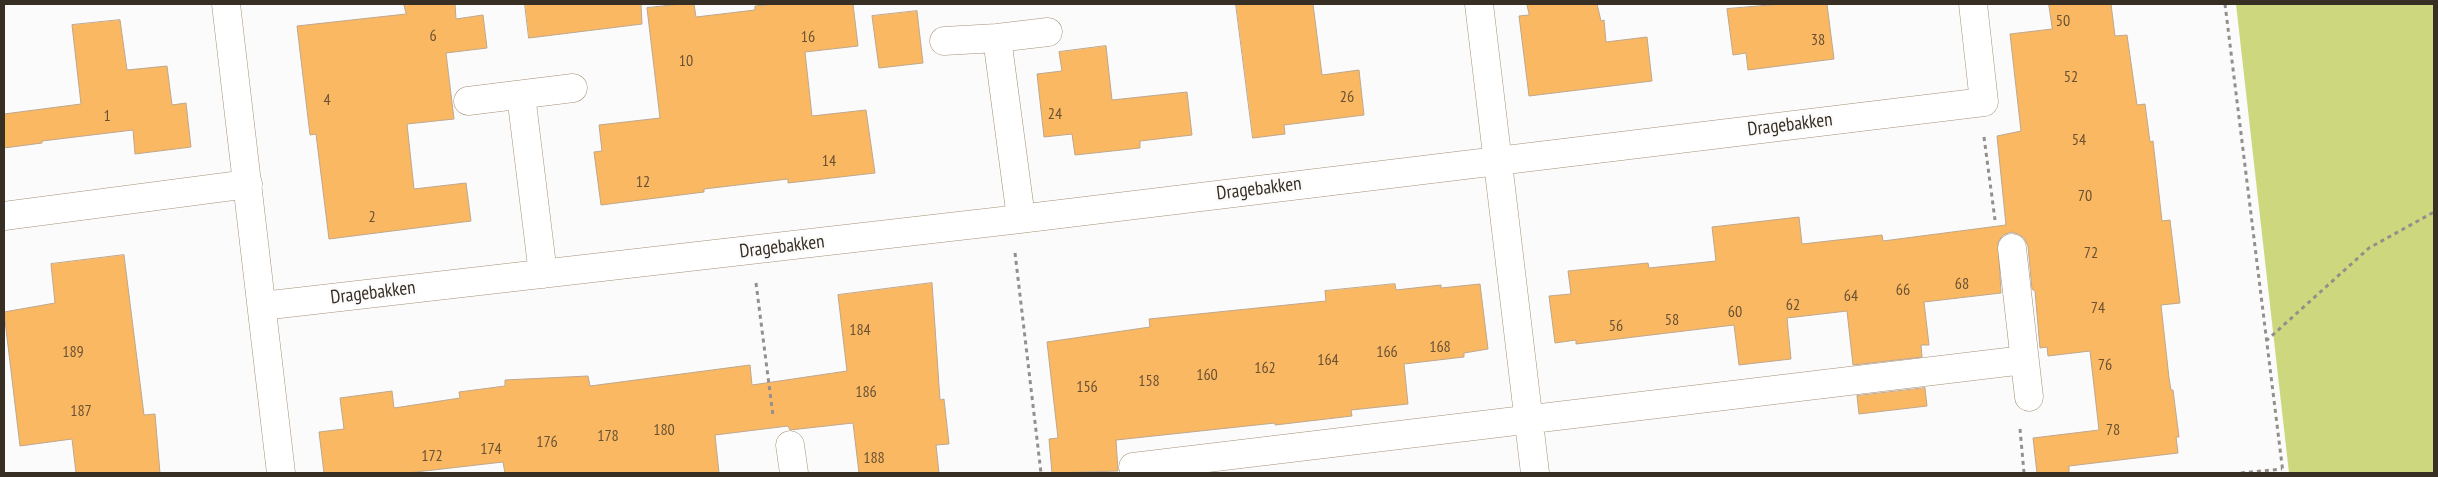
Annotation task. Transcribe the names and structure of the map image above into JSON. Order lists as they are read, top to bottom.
{
  "streets": {
    "street": ["Dragebakken"]
  },
  "house_numbers": [
    "50",
    "6",
    "16",
    "38",
    "10",
    "52",
    "26",
    "4",
    "24",
    "1",
    "54",
    "14",
    "12",
    "70",
    "2",
    "72",
    "68",
    "66",
    "64",
    "62",
    "74",
    "60",
    "58",
    "56",
    "184",
    "168",
    "189",
    "166",
    "164",
    "76",
    "162",
    "160",
    "158",
    "156",
    "186",
    "187",
    "180",
    "78",
    "178",
    "176",
    "174",
    "172",
    "188"
  ]
}
